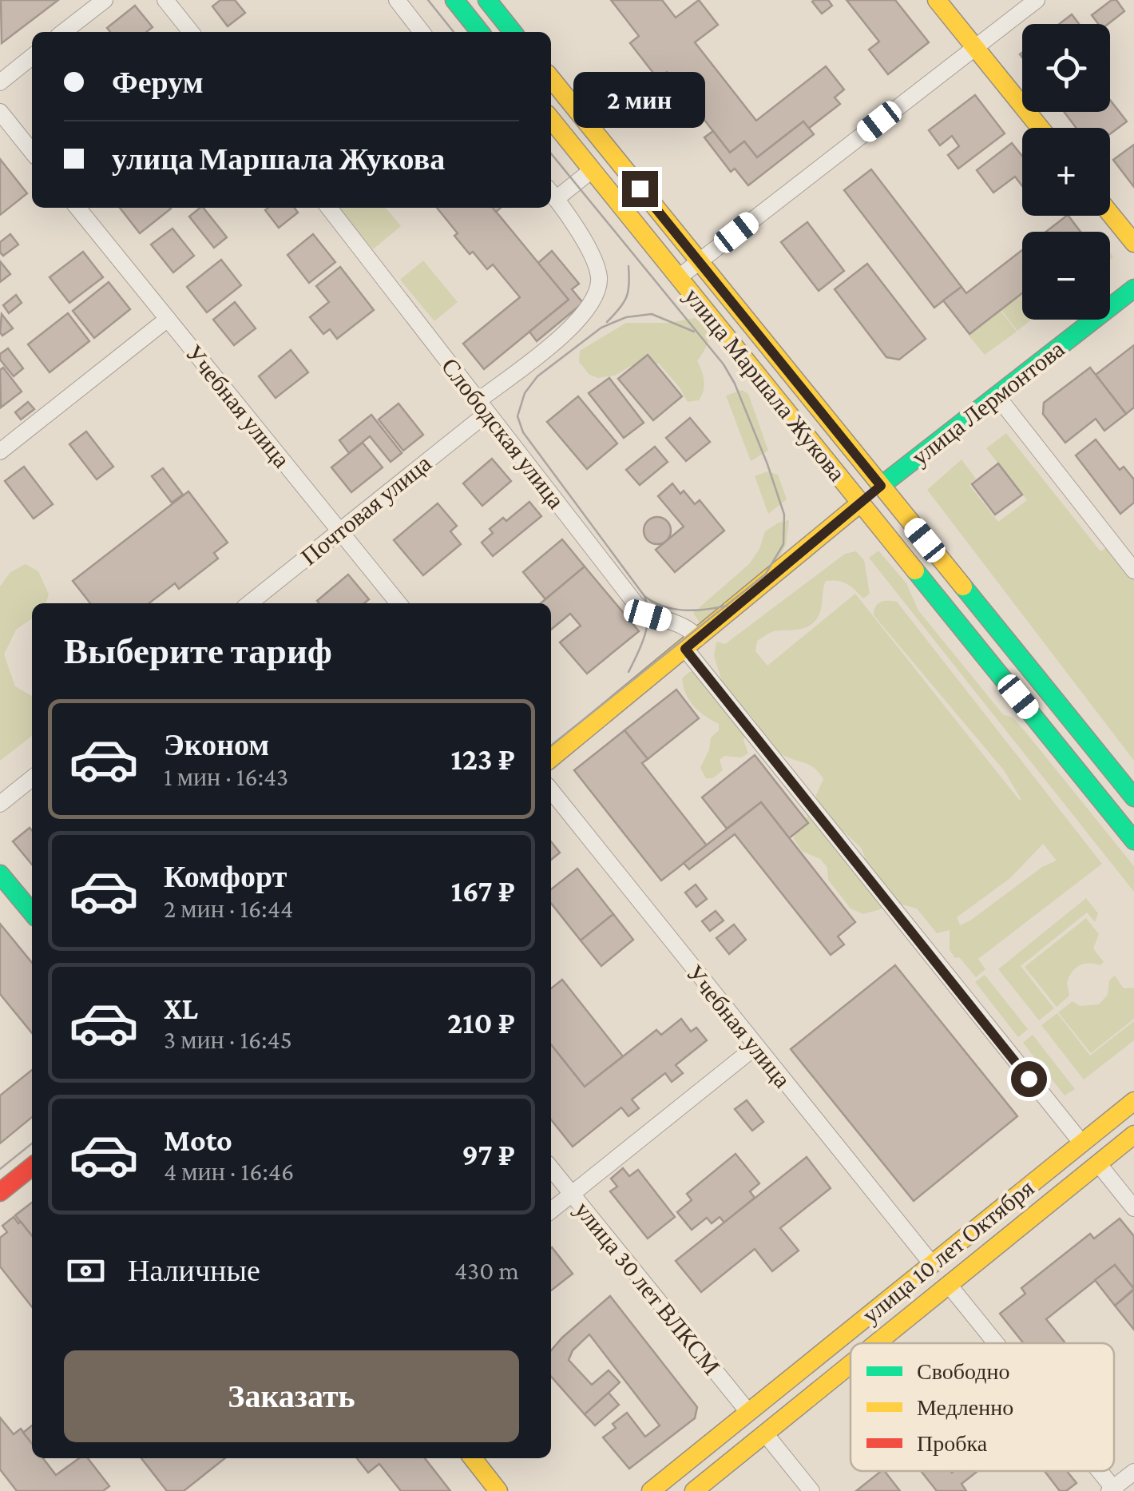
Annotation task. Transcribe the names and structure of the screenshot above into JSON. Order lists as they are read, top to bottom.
{
  "streets": {
    "main road": ["улица Маршала Жукова", "улица Лермонтова", "улица 10 лет Октября"],
    "street": [
      "Учебная улица",
      "Слободская улица",
      "Почтовая улица",
      "улица 30 лет ВЛКСМ"
    ]
  },
  "crossings": [
    ["улица Маршала Жукова", "улица Лермонтова"],
    ["улица Лермонтова", "Слободская улица"],
    ["Учебная улица", "Почтовая улица"],
    ["Учебная улица", "улица 10 лет Октября"],
    ["Слободская улица", "Почтовая улица"],
    ["Слободская улица", "улица 10 лет Октября"],
    ["улица 10 лет Октября", "улица 30 лет ВЛКСМ"]
  ],
  "legend": ["Свободно", "Медленно", "Пробка"],
  "page": {
    "map_buttons": ["+", "−"],
    "banner": ["Ферум", "улица Маршала Жукова"],
    "bubble": "2 мин",
    "heading": "Выберите тариф",
    "list": [
      {
        "name": "Эконом",
        "note": "1 мин · 16:43",
        "value": "123 ₽"
      },
      {
        "name": "Комфорт",
        "note": "2 мин · 16:44",
        "value": "167 ₽"
      },
      {
        "name": "XL",
        "note": "3 мин · 16:45",
        "value": "210 ₽"
      },
      {
        "name": "Moto",
        "note": "4 мин · 16:46",
        "value": "97 ₽"
      }
    ],
    "pay": ["Наличные", "430 m"],
    "buttons": "Заказать"
  }
}
